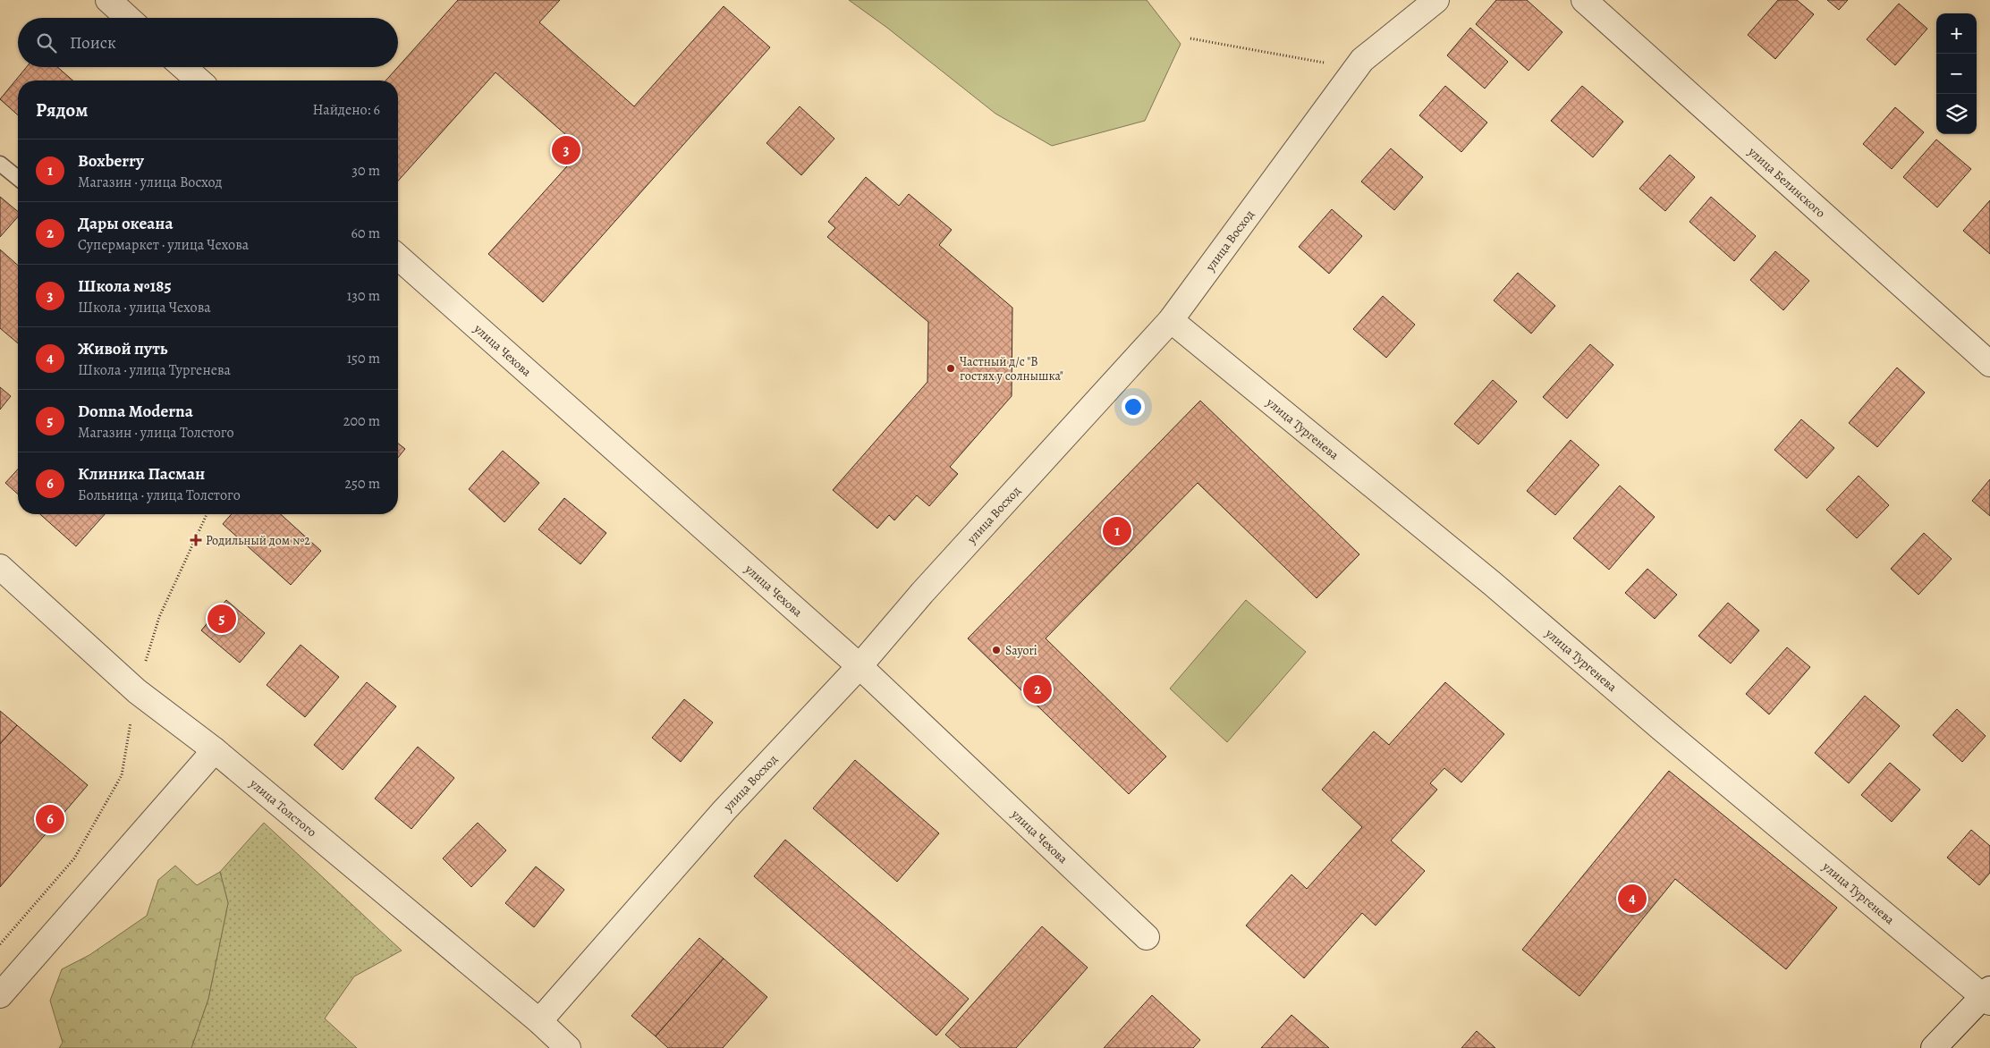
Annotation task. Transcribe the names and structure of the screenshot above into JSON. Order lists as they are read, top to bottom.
{
  "streets": {
    "street": [
      "улица Белинского",
      "улица Восход",
      "улица Чехова",
      "улица Тургенева",
      "улица Толстого"
    ]
  },
  "crossings": [
    ["улица Восход", "улица Чехова"],
    ["улица Восход", "улица Тургенева"],
    ["улица Восход", "улица Толстого"]
  ],
  "places": {
    "other": ["Частный д/c \"В гостях у солнышка\"", "Sayori"],
    "health": ["Родильный дом №2"]
  },
  "page": {
    "map_buttons": ["+", "−"],
    "search": "Поиск",
    "heading": ["Рядом", "Найдено: 6"],
    "pins": [
      "3",
      "1",
      "5",
      "2",
      "6",
      "4"
    ],
    "list": [
      {
        "mark": "1",
        "name": "Boxberry",
        "note": "Магазин · улица Восход",
        "value": "30 m"
      },
      {
        "mark": "2",
        "name": "Дары океана",
        "note": "Супермаркет · улица Чехова",
        "value": "60 m"
      },
      {
        "mark": "3",
        "name": "Школа №185",
        "note": "Школа · улица Чехова",
        "value": "130 m"
      },
      {
        "mark": "4",
        "name": "Живой путь",
        "note": "Школа · улица Тургенева",
        "value": "150 m"
      },
      {
        "mark": "5",
        "name": "Donna Moderna",
        "note": "Магазин · улица Толстого",
        "value": "200 m"
      },
      {
        "mark": "6",
        "name": "Клиника Пасман",
        "note": "Больница · улица Толстого",
        "value": "250 m"
      }
    ]
  }
}
